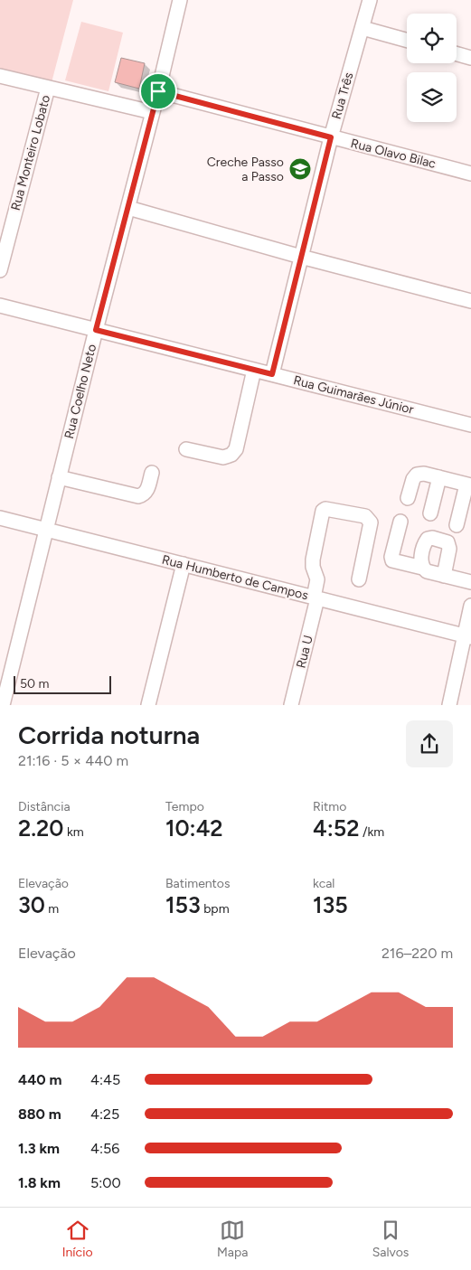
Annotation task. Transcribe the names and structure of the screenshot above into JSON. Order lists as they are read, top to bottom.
{
  "streets": {
    "street": [
      "Rua Três",
      "Rua Monteiro Lobato",
      "Rua Olavo Bilac",
      "Rua Coelho Neto",
      "Rua Guimarães Júnior",
      "Rua Humberto de Campos",
      "Rua U"
    ]
  },
  "crossings": [
    ["Rua Três", "Rua Olavo Bilac"],
    ["Rua Três", "Rua Guimarães Júnior"],
    ["Rua Olavo Bilac", "Rua Coelho Neto"],
    ["Rua Coelho Neto", "Rua Guimarães Júnior"],
    ["Rua Coelho Neto", "Rua Humberto de Campos"],
    ["Rua Humberto de Campos", "Rua U"]
  ],
  "places": {
    "school or university": ["Creche Passo a Passo"]
  },
  "scale_bar": "50 m",
  "page": {
    "scale": "50 m",
    "heading": ["Corrida noturna", "21:16 · 5 × 440 m"],
    "stats": [
      ["Distância", "2.20 km"],
      ["Tempo", "10:42"],
      ["Ritmo", "4:52 /km"],
      ["Elevação", "30 m"],
      ["Batimentos", "153 bpm"],
      ["kcal", "135"]
    ],
    "chart": ["Elevação", "216–220 m"],
    "list": [
      {
        "name": "440 m",
        "note": "4:45"
      },
      {
        "name": "880 m",
        "note": "4:25"
      },
      {
        "name": "1.3 km",
        "note": "4:56"
      },
      {
        "name": "1.8 km",
        "note": "5:00"
      }
    ],
    "tabs": ["Início", "Mapa", "Salvos"]
  }
}
